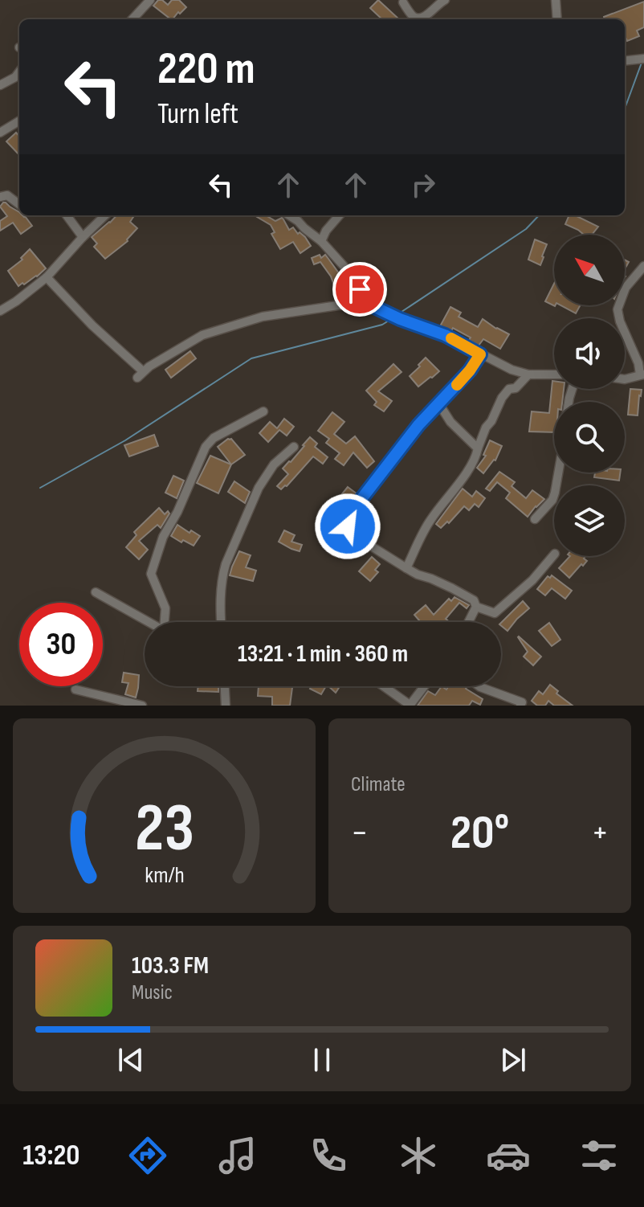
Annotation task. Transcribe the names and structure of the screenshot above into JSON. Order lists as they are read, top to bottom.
{
  "north": "top left",
  "page": {
    "turn": ["220 m", "Turn left"],
    "limit": "30",
    "trip": "13:21 · 1 min · 360 m",
    "tile": "Climate",
    "heat": ["−", "20°", "+"],
    "song": ["103.3 FM", "Music"],
    "tabs": "13:20",
    "gauge": ["23", "km/h"]
  }
}
